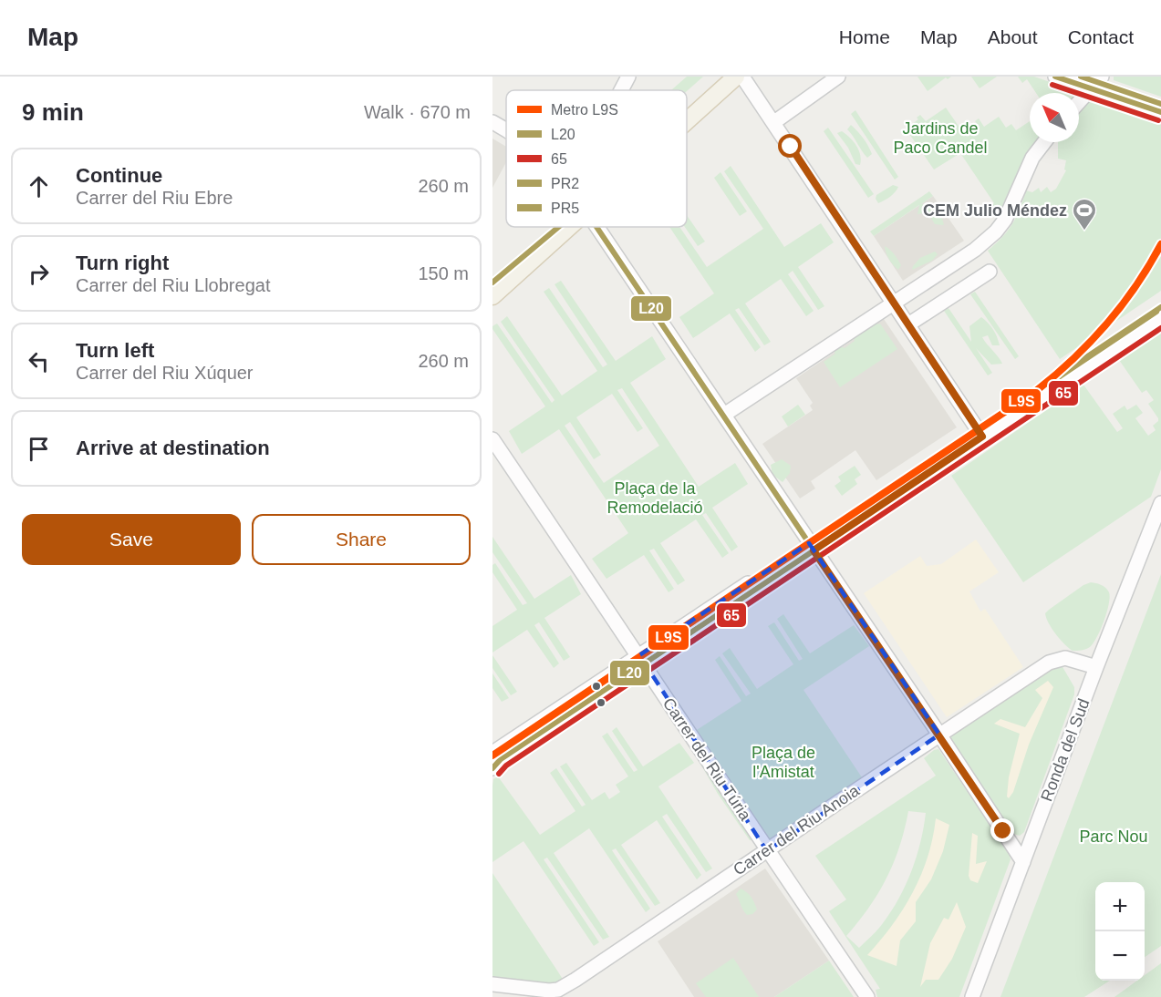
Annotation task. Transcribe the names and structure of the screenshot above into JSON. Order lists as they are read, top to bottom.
{
  "streets": {
    "street": ["Ronda del Sud", "Carrer del Riu Túria", "Carrer del Riu Anoia"]
  },
  "crossings": [
    ["Ronda del Sud", "Carrer del Riu Anoia"],
    ["Carrer del Riu Túria", "Carrer del Riu Anoia"]
  ],
  "parks": [
    "Jardins de Paco Candel",
    "Plaça de la Remodelació",
    "Plaça de l'Amistat",
    "Parc Nou"
  ],
  "places": {
    "sports": ["CEM Julio Méndez"]
  },
  "lines": [
    "transit line L20",
    "transit line PR5",
    "transit line 65",
    "metro line L9S",
    "transit line PR2"
  ],
  "legend": [
    "Metro L9S",
    "L20",
    "65",
    "PR2",
    "PR5"
  ],
  "north": "top left",
  "page": {
    "header": "Map",
    "nav": [
      "Home",
      "Map",
      "About",
      "Contact"
    ],
    "heading": ["9 min", "Walk · 670 m"],
    "list": [
      ["Continue", "Carrer del Riu Ebre", "260 m"],
      ["Turn right", "Carrer del Riu Llobregat", "150 m"],
      ["Turn left", "Carrer del Riu Xúquer", "260 m"],
      "Arrive at destination"
    ],
    "buttons": ["Save", "Share"],
    "map_buttons": ["+", "−"]
  }
}
